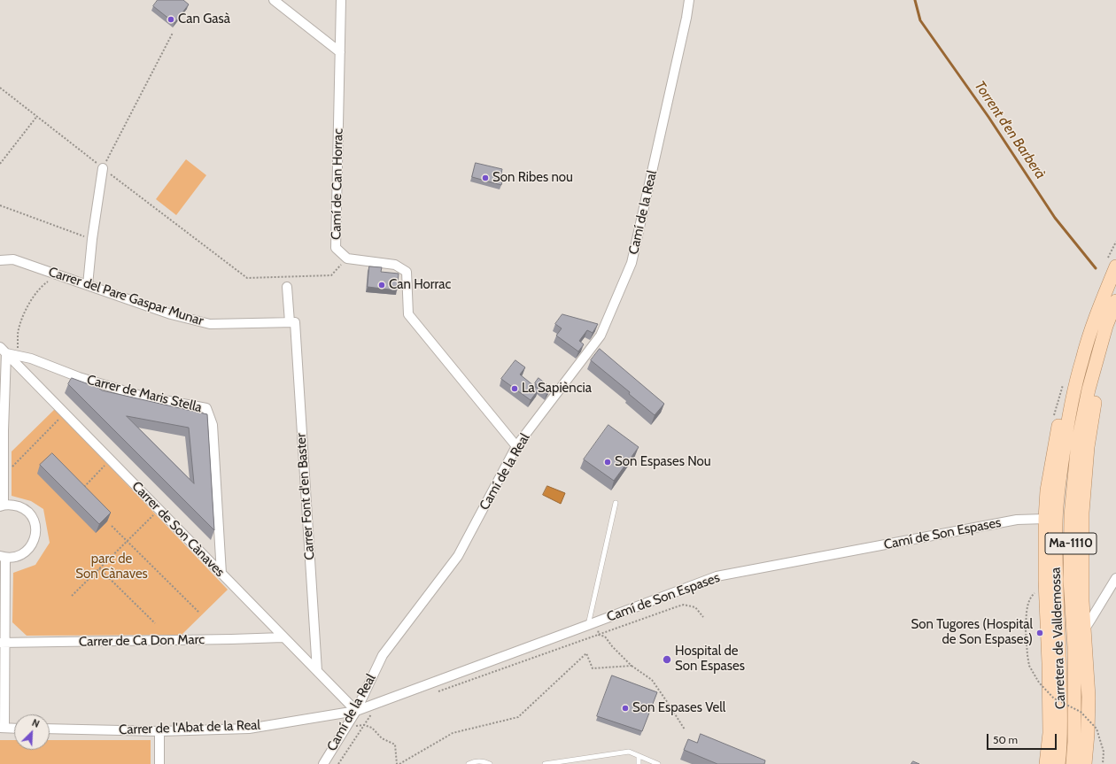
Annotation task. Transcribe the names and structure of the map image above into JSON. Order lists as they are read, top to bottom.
{
  "streets": {
    "main road": ["Ma-1110", "Carretera de Valldemossa"],
    "street": [
      "Camí de Can Horrac",
      "Camí de la Real",
      "Carrer del Pare Gaspar Munar",
      "Carrer de Maris Stella",
      "Carrer Font d'en Baster",
      "Carrer de Son Cànaves",
      "Camí de Son Espases",
      "Carrer de Ca Don Marc",
      "Carrer de l'Abat de la Real"
    ]
  },
  "crossings": [
    ["Camí de Can Horrac", "Camí de la Real"],
    ["Camí de la Real", "Carrer de Son Cànaves"],
    ["Camí de la Real", "Camí de Son Espases"],
    ["Camí de la Real", "Carrer de l'Abat de la Real"],
    ["Carrer del Pare Gaspar Munar", "Carrer Font d'en Baster"],
    ["Carrer de Maris Stella", "Carrer de Son Cànaves"],
    ["Carrer Font d'en Baster", "Carrer de Son Cànaves"],
    ["Carrer de Son Cànaves", "Camí de Son Espases"],
    ["Carrer de Son Cànaves", "Carrer de Ca Don Marc"],
    ["Carrer de Son Cànaves", "Carrer de l'Abat de la Real"],
    ["Camí de Son Espases", "Carrer de l'Abat de la Real"]
  ],
  "water": ["Torrent d'en Barberà"],
  "parks": ["parc de Son Cànaves"],
  "places": [
    "Can Gasà",
    "Son Ribes nou",
    "Can Horrac",
    "La Sapiència",
    "Son Espases Nou",
    "Son Tugores (Hospital de Son Espases)",
    "Hospital de Son Espases",
    "Son Espases Vell"
  ],
  "scale_bar": "50 m",
  "north": "top right"
}
